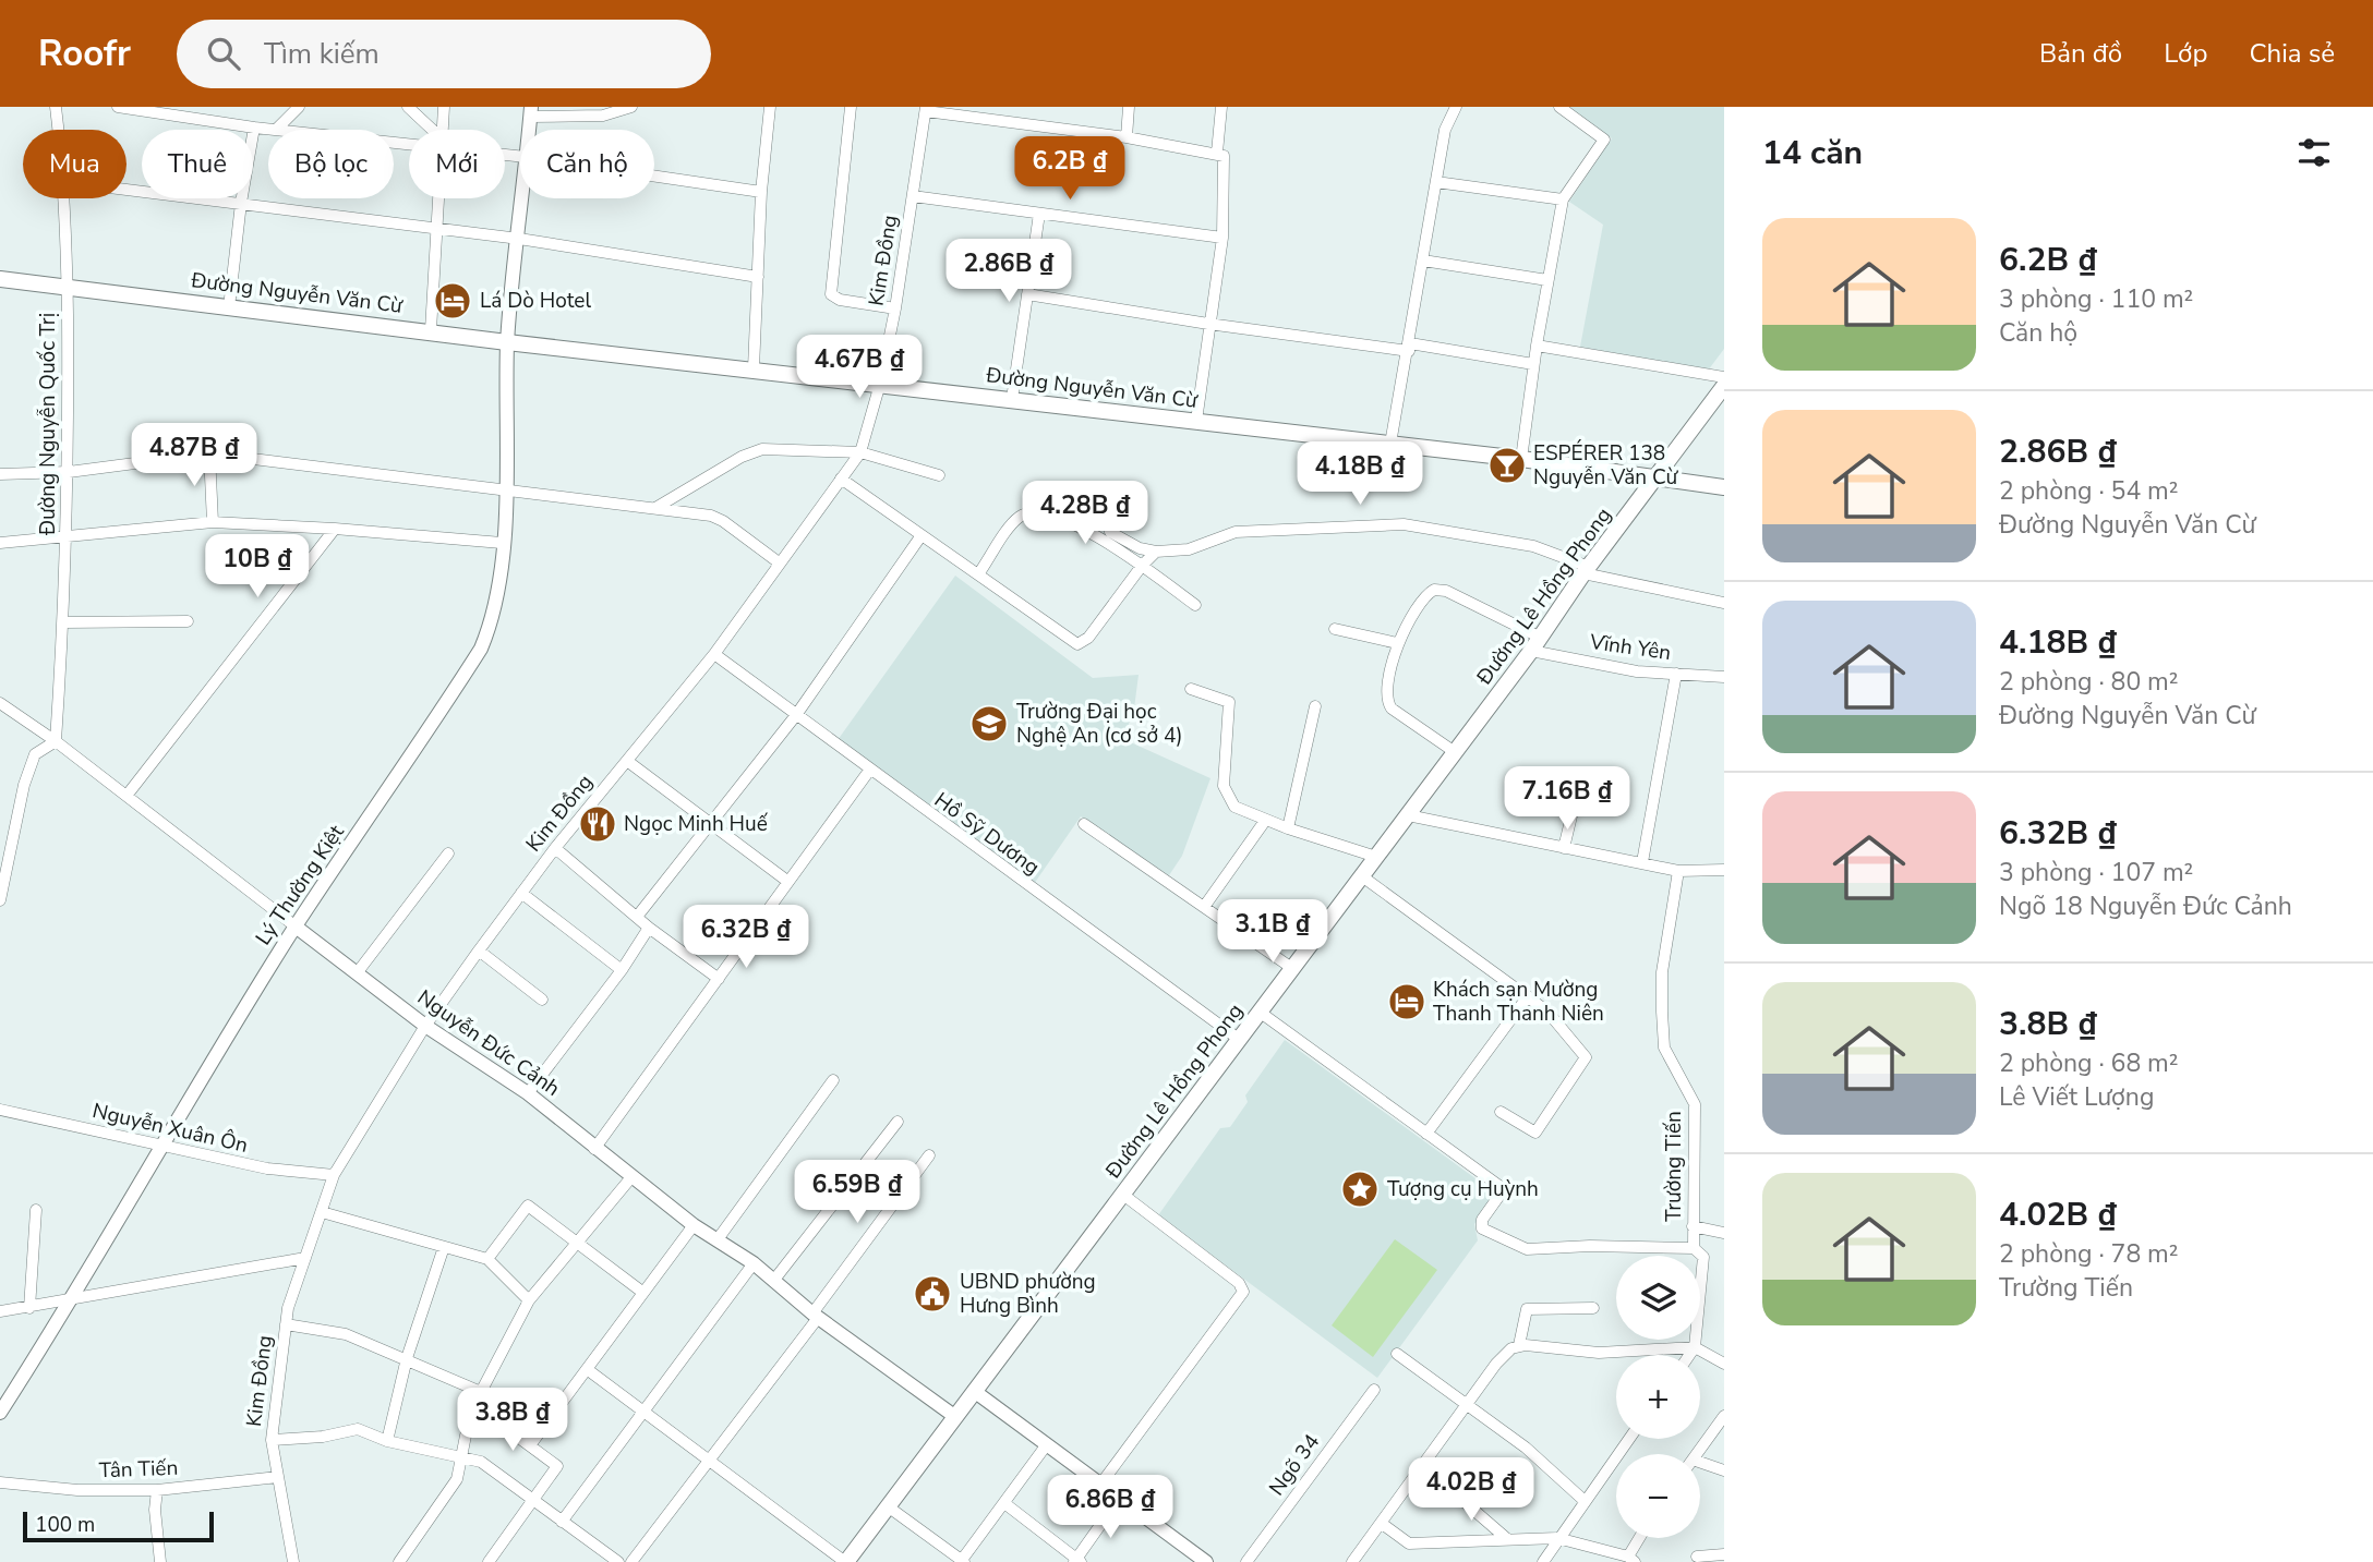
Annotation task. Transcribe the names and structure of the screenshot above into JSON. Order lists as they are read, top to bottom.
{
  "streets": {
    "main road": ["Đường Nguyễn Văn Cừ", "Đường Lê Hồng Phong"],
    "street": [
      "Kim Đồng",
      "Đường Nguyễn Quốc Trị",
      "Vĩnh Yên",
      "Hồ Sỹ Dương",
      "Lý Thường Kiệt",
      "Nguyễn Đức Cảnh",
      "Nguyễn Xuân Ôn",
      "Trường Tiến",
      "Ngõ 34",
      "Tân Tiến"
    ]
  },
  "crossings": [
    ["Kim Đồng", "Đường Nguyễn Văn Cừ"],
    ["Kim Đồng", "Hồ Sỹ Dương"],
    ["Kim Đồng", "Nguyễn Đức Cảnh"],
    ["Kim Đồng", "Nguyễn Xuân Ôn"],
    ["Kim Đồng", "Tân Tiến"],
    ["Đường Nguyễn Văn Cừ", "Đường Nguyễn Quốc Trị"],
    ["Đường Nguyễn Văn Cừ", "Đường Lê Hồng Phong"],
    ["Đường Nguyễn Văn Cừ", "Lý Thường Kiệt"],
    ["Đường Nguyễn Quốc Trị", "Nguyễn Đức Cảnh"],
    ["Đường Lê Hồng Phong", "Vĩnh Yên"],
    ["Đường Lê Hồng Phong", "Hồ Sỹ Dương"],
    ["Đường Lê Hồng Phong", "Nguyễn Đức Cảnh"],
    ["Lý Thường Kiệt", "Nguyễn Đức Cảnh"],
    ["Lý Thường Kiệt", "Nguyễn Xuân Ôn"]
  ],
  "places": {
    "hotel": ["Lá Dò Hotel", "Khách sạn Mường Thanh Thanh Niên"],
    "bar": ["ESPÉRER 138 Nguyễn Văn Cừ"],
    "school or university": ["Trường Đại học Nghệ An (cơ sở 4)"],
    "restaurant": ["Ngọc Minh Huế"],
    "place": ["Tượng cụ Huỳnh"],
    "public building": ["UBND phường Hưng Bình"]
  },
  "scale_bar": "100 m",
  "page": {
    "header": "Roofr",
    "search": "Tìm kiếm",
    "nav": ["Bản đồ", "Lớp", "Chia sẻ"],
    "heading": "14 căn",
    "chip": [
      "Mua",
      "Thuê",
      "Bộ lọc",
      "Mới",
      "Căn hộ"
    ],
    "price": [
      "6.2B ₫",
      "2.86B ₫",
      "4.67B ₫",
      "4.87B ₫",
      "4.18B ₫",
      "4.28B ₫",
      "10B ₫",
      "7.16B ₫",
      "3.1B ₫",
      "6.32B ₫",
      "6.59B ₫",
      "3.8B ₫",
      "4.02B ₫",
      "6.86B ₫"
    ],
    "list": [
      {
        "name": "6.2B ₫",
        "note": "3 phòng · 110 m² · Căn hộ"
      },
      {
        "name": "2.86B ₫",
        "note": "2 phòng · 54 m² · Đường Nguyễn Văn Cừ"
      },
      {
        "name": "4.18B ₫",
        "note": "2 phòng · 80 m² · Đường Nguyễn Văn Cừ"
      },
      {
        "name": "6.32B ₫",
        "note": "3 phòng · 107 m² · Ngõ 18 Nguyễn Đức Cảnh"
      },
      {
        "name": "3.8B ₫",
        "note": "2 phòng · 68 m² · Lê Viết Lượng"
      },
      {
        "name": "4.02B ₫",
        "note": "2 phòng · 78 m² · Trường Tiến"
      }
    ],
    "map_buttons": ["+", "−"],
    "scale": "100 m"
  }
}
